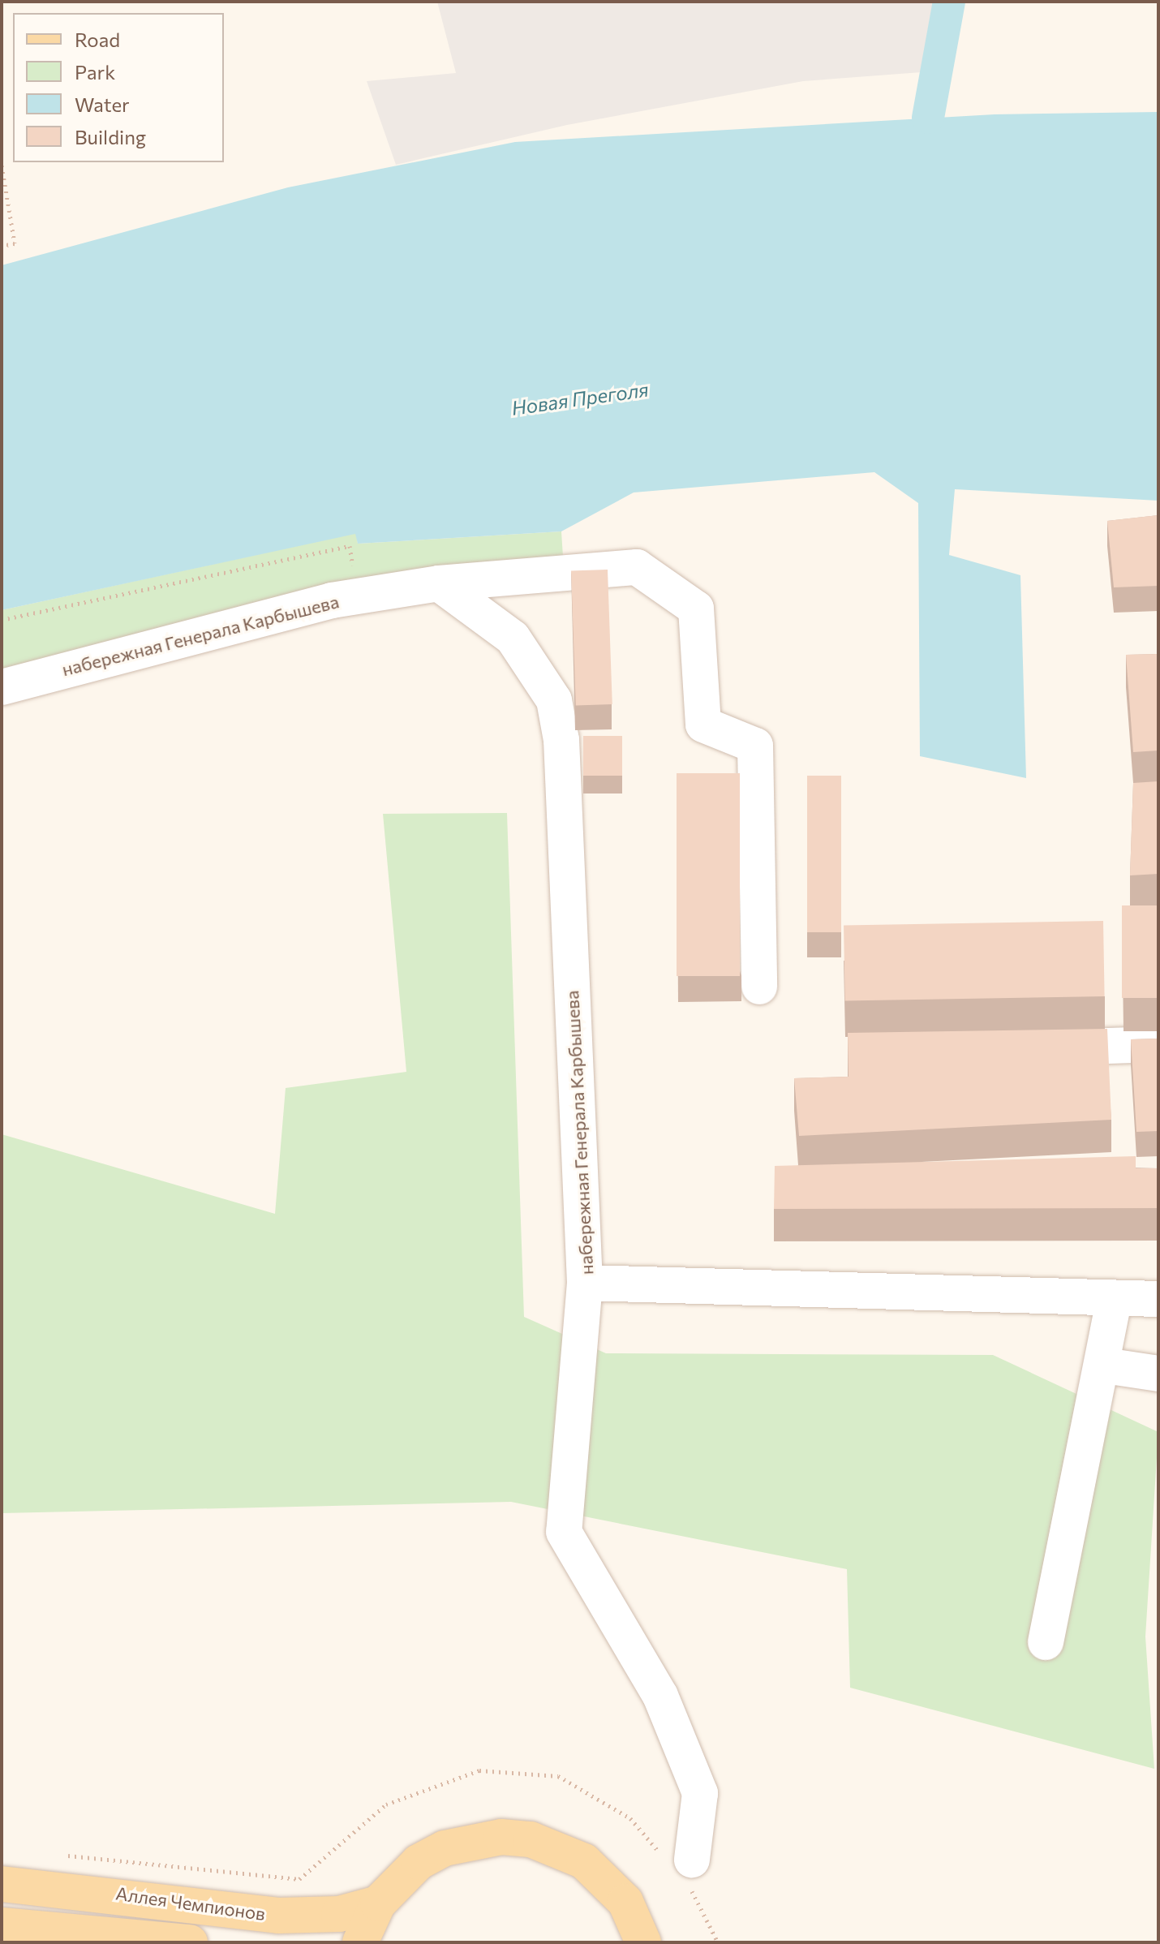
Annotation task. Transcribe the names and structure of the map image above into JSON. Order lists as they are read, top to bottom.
{
  "streets": {
    "main road": ["Аллея Чемпионов"],
    "street": ["набережная Генерала Карбышева"]
  },
  "water": ["Новая Преголя"],
  "legend": [
    "Road",
    "Park",
    "Water",
    "Building"
  ]
}
